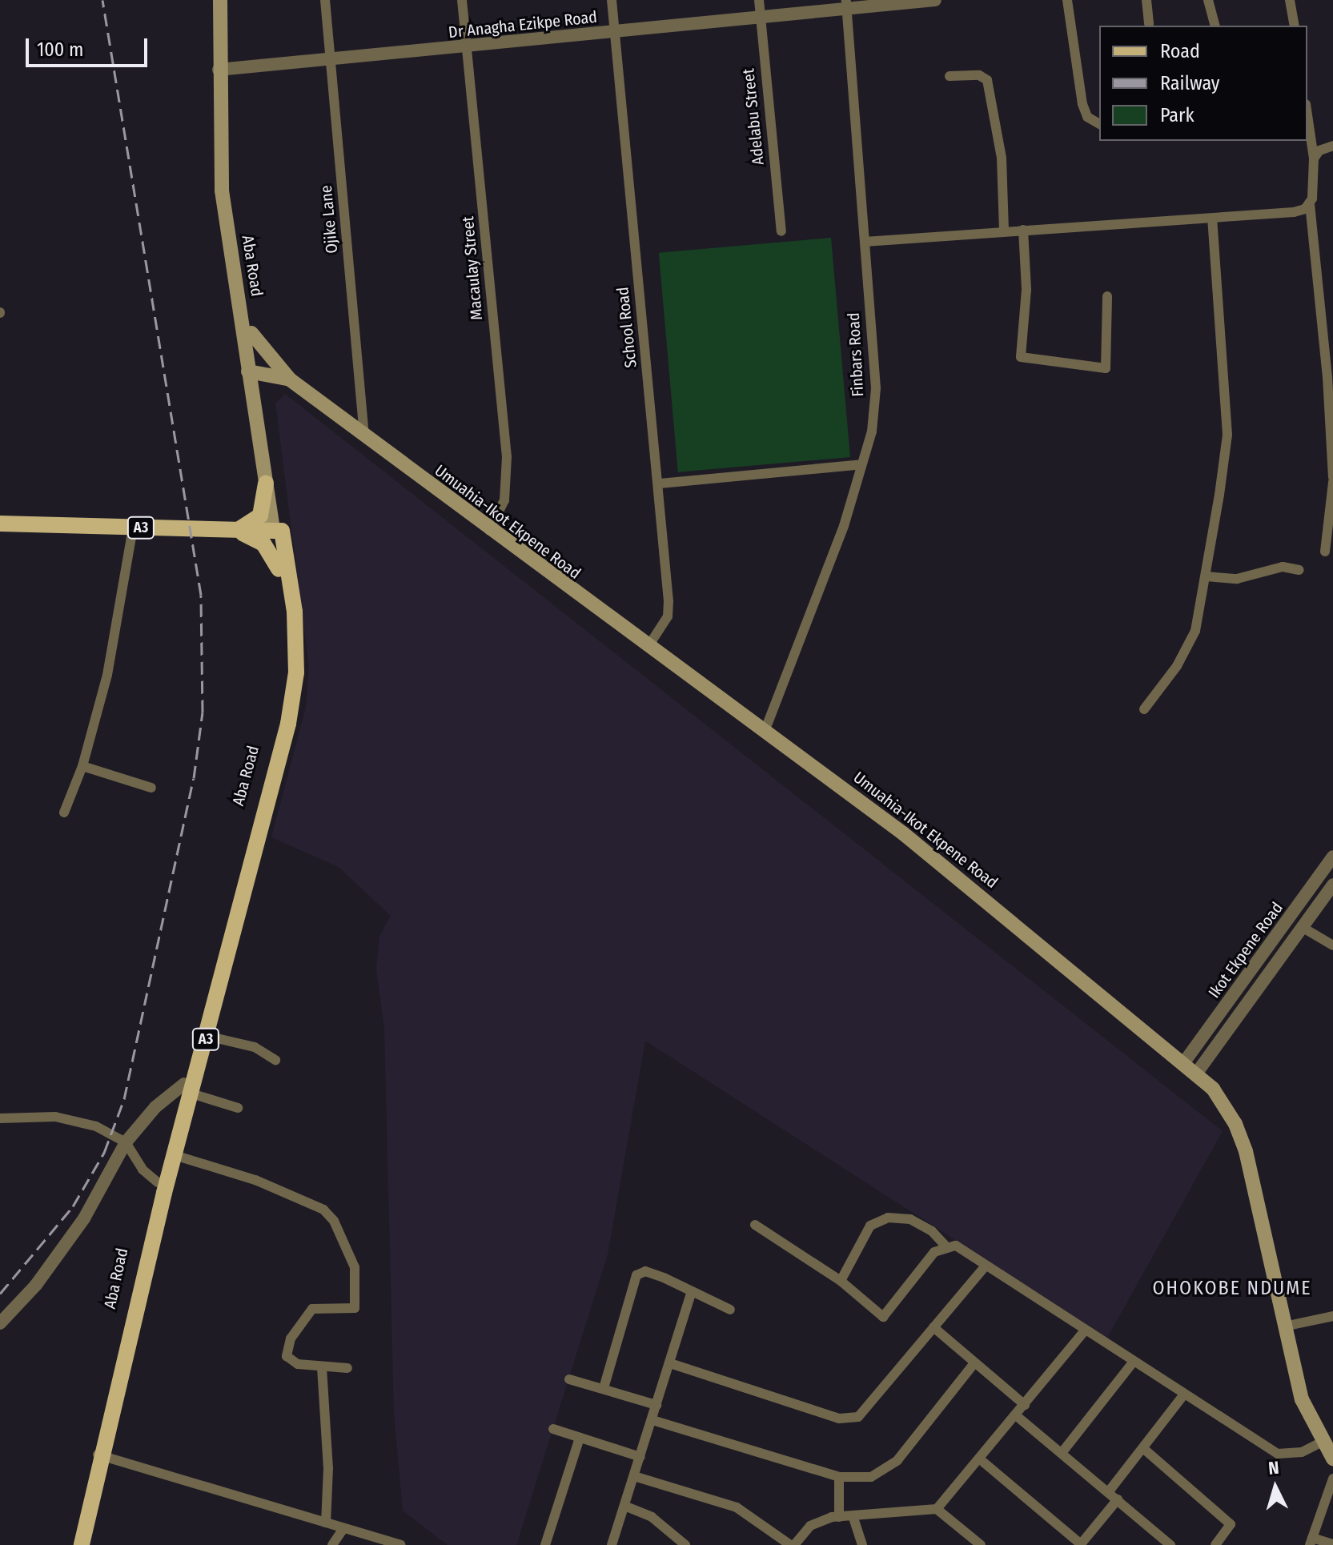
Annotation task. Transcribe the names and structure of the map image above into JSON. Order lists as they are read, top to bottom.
{
  "streets": {
    "main road": ["Aba Road", "Umuahia-Ikot Ekpene Road", "A3"],
    "street": [
      "Dr Anagha Ezikpe Road",
      "Adelabu Street",
      "Ojike Lane",
      "Macaulay Street",
      "School Road",
      "Finbars Road",
      "Ikot Ekpene Road"
    ]
  },
  "crossings": [
    ["Dr Anagha Ezikpe Road", "Adelabu Street"],
    ["Dr Anagha Ezikpe Road", "Ojike Lane"],
    ["Dr Anagha Ezikpe Road", "Aba Road"],
    ["Dr Anagha Ezikpe Road", "Macaulay Street"],
    ["Dr Anagha Ezikpe Road", "School Road"],
    ["Dr Anagha Ezikpe Road", "Finbars Road"],
    ["Ojike Lane", "Umuahia-Ikot Ekpene Road"],
    ["Aba Road", "Umuahia-Ikot Ekpene Road"],
    ["Aba Road", "A3"],
    ["Macaulay Street", "Umuahia-Ikot Ekpene Road"],
    ["School Road", "Umuahia-Ikot Ekpene Road"],
    ["Finbars Road", "Umuahia-Ikot Ekpene Road"],
    ["Umuahia-Ikot Ekpene Road", "Ikot Ekpene Road"]
  ],
  "districts": ["OHOKOBE NDUME"],
  "legend": ["Road", "Railway", "Park"],
  "scale_bar": "100 m",
  "north": "top"
}
